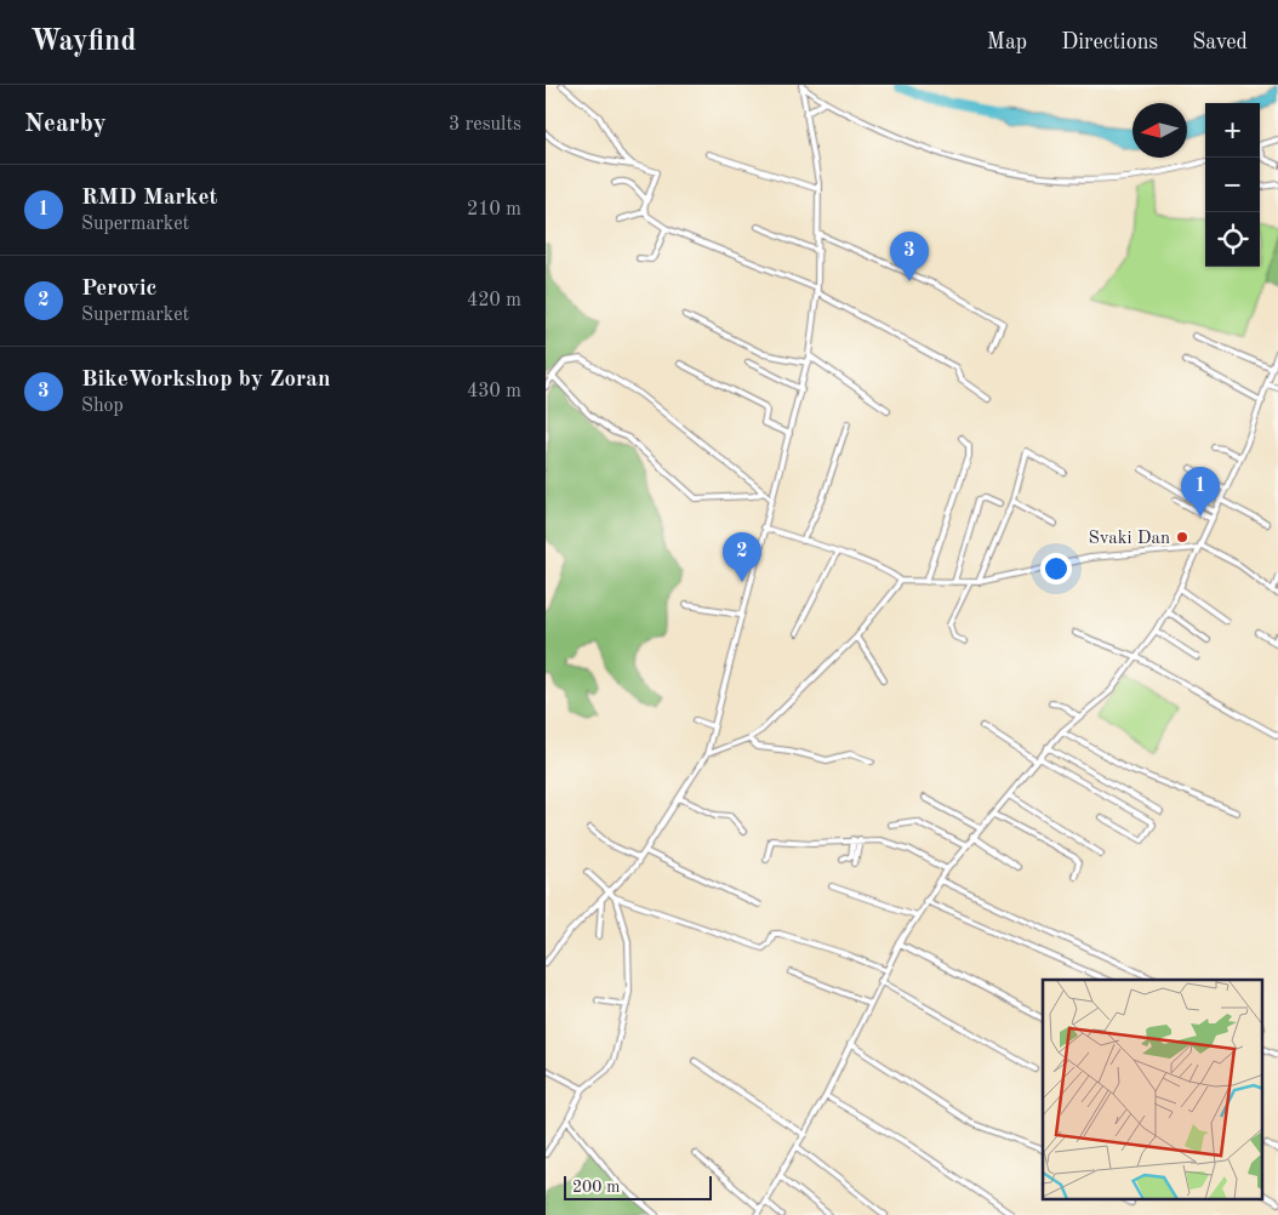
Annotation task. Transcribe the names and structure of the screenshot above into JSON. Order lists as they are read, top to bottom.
{
  "places": ["Svaki Dan"],
  "scale_bar": "200 m",
  "north": "left",
  "page": {
    "header": "Wayfind",
    "nav": ["Map", "Directions", "Saved"],
    "heading": ["Nearby", "3 results"],
    "map_buttons": ["+", "−"],
    "list": [
      {
        "mark": "1",
        "name": "RMD Market",
        "note": "Supermarket",
        "value": "210 m"
      },
      {
        "mark": "2",
        "name": "Perovic",
        "note": "Supermarket",
        "value": "420 m"
      },
      {
        "mark": "3",
        "name": "BikeWorkshop by Zoran",
        "note": "Shop",
        "value": "430 m"
      }
    ],
    "pins": ["3", "1", "2"],
    "scale": "200 m"
  }
}
